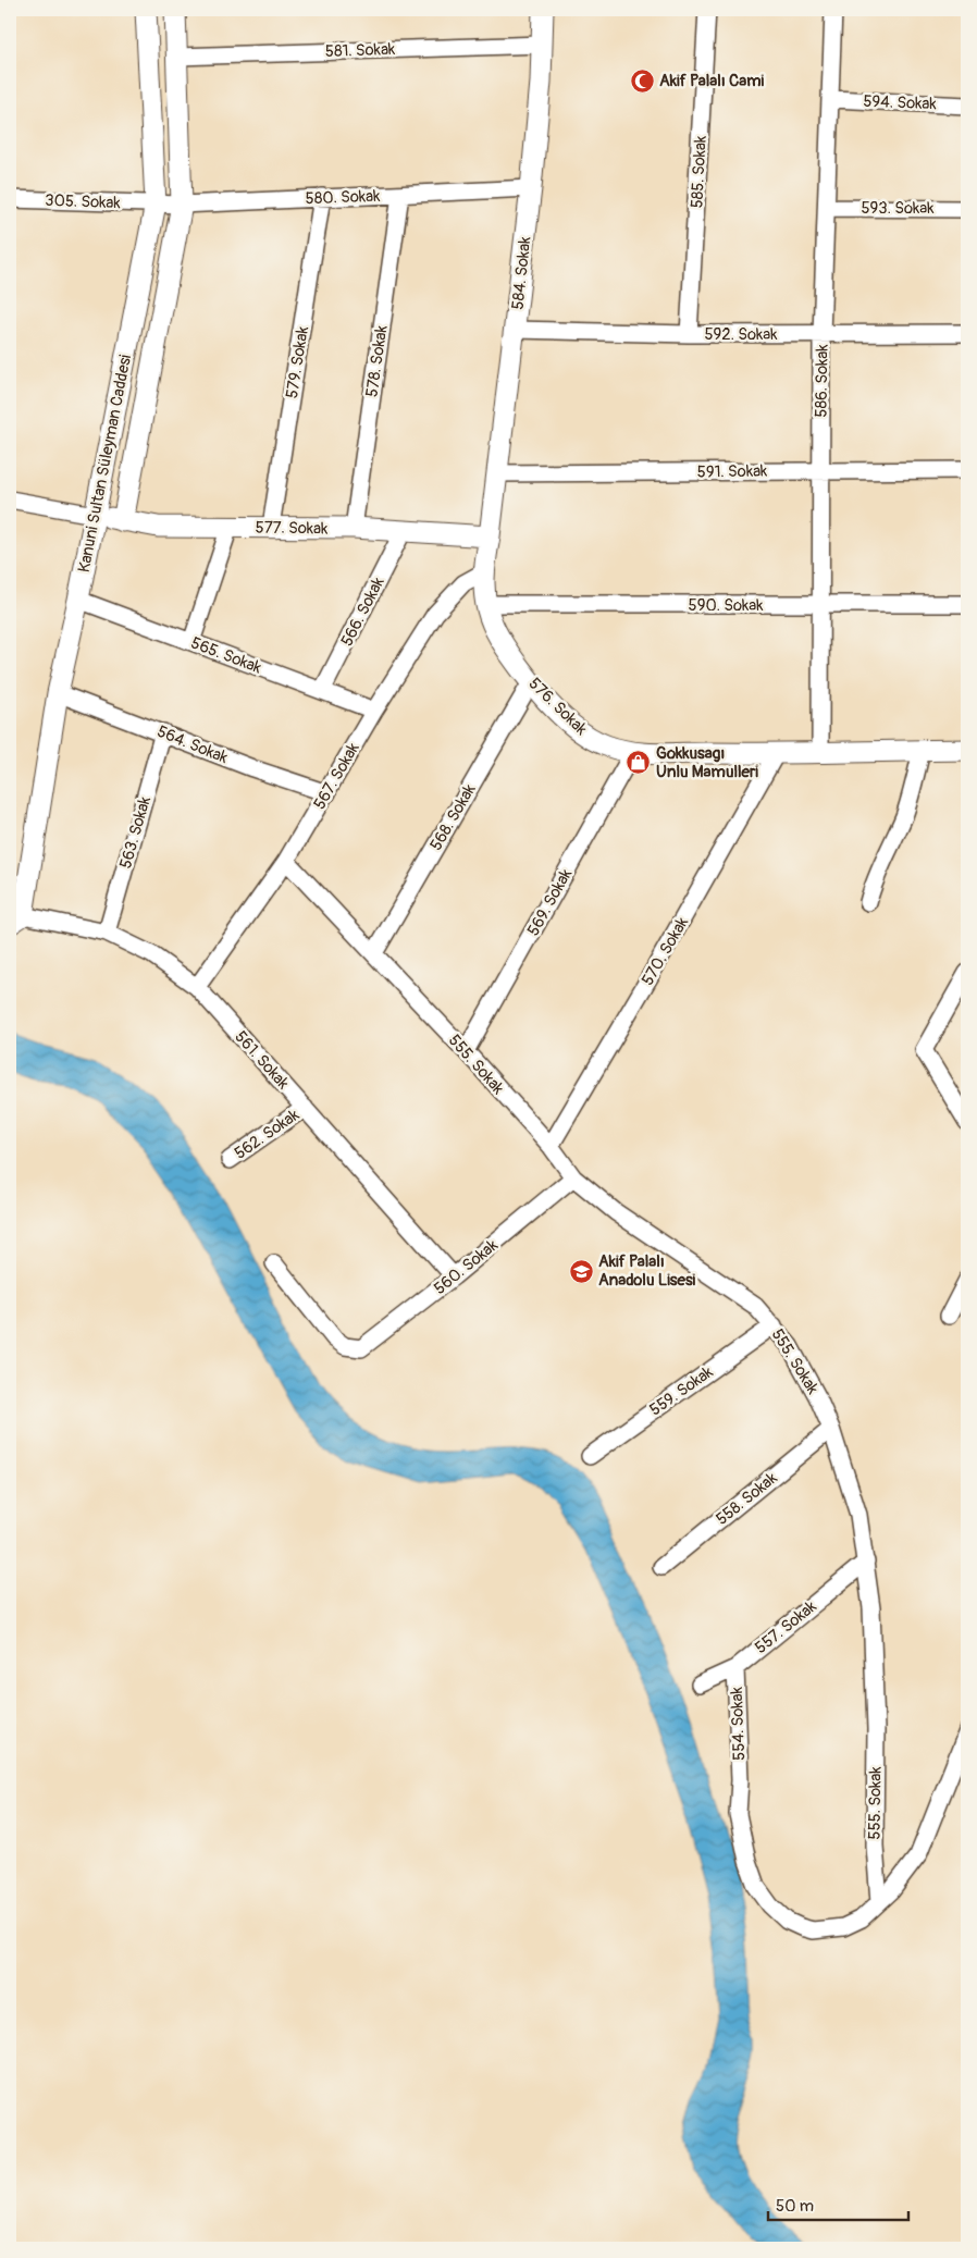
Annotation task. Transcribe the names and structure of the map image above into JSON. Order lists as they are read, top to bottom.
{
  "streets": {
    "street": [
      "581. Sokak",
      "594. Sokak",
      "585. Sokak",
      "580. Sokak",
      "305. Sokak",
      "593. Sokak",
      "584. Sokak",
      "592. Sokak",
      "578. Sokak",
      "579. Sokak",
      "586. Sokak",
      "Kanuni Sultan Süleyman Caddesi",
      "591. Sokak",
      "577. Sokak",
      "590. Sokak",
      "566. Sokak",
      "565. Sokak",
      "576. Sokak",
      "564. Sokak",
      "567. Sokak",
      "568. Sokak",
      "563. Sokak",
      "569. Sokak",
      "570. Sokak",
      "561. Sokak",
      "555. Sokak",
      "562. Sokak",
      "560. Sokak",
      "559. Sokak",
      "558. Sokak",
      "557. Sokak",
      "554. Sokak"
    ]
  },
  "crossings": [
    ["581. Sokak", "584. Sokak"],
    ["594. Sokak", "586. Sokak"],
    ["585. Sokak", "592. Sokak"],
    ["580. Sokak", "305. Sokak"],
    ["580. Sokak", "584. Sokak"],
    ["580. Sokak", "578. Sokak"],
    ["580. Sokak", "579. Sokak"],
    ["580. Sokak", "Kanuni Sultan Süleyman Caddesi"],
    ["305. Sokak", "Kanuni Sultan Süleyman Caddesi"],
    ["593. Sokak", "586. Sokak"],
    ["584. Sokak", "592. Sokak"],
    ["584. Sokak", "591. Sokak"],
    ["584. Sokak", "577. Sokak"],
    ["584. Sokak", "576. Sokak"],
    ["592. Sokak", "586. Sokak"],
    ["578. Sokak", "577. Sokak"],
    ["579. Sokak", "577. Sokak"],
    ["586. Sokak", "591. Sokak"],
    ["586. Sokak", "590. Sokak"],
    ["586. Sokak", "576. Sokak"],
    ["Kanuni Sultan Süleyman Caddesi", "577. Sokak"],
    ["Kanuni Sultan Süleyman Caddesi", "565. Sokak"],
    ["Kanuni Sultan Süleyman Caddesi", "564. Sokak"],
    ["Kanuni Sultan Süleyman Caddesi", "561. Sokak"],
    ["577. Sokak", "566. Sokak"],
    ["577. Sokak", "576. Sokak"],
    ["590. Sokak", "576. Sokak"],
    ["566. Sokak", "565. Sokak"],
    ["565. Sokak", "567. Sokak"],
    ["576. Sokak", "567. Sokak"],
    ["576. Sokak", "568. Sokak"],
    ["576. Sokak", "569. Sokak"],
    ["576. Sokak", "570. Sokak"],
    ["564. Sokak", "567. Sokak"],
    ["564. Sokak", "563. Sokak"],
    ["567. Sokak", "561. Sokak"],
    ["567. Sokak", "555. Sokak"],
    ["568. Sokak", "555. Sokak"],
    ["563. Sokak", "561. Sokak"],
    ["569. Sokak", "555. Sokak"],
    ["570. Sokak", "555. Sokak"],
    ["561. Sokak", "562. Sokak"],
    ["561. Sokak", "560. Sokak"],
    ["555. Sokak", "560. Sokak"],
    ["555. Sokak", "559. Sokak"],
    ["555. Sokak", "558. Sokak"],
    ["555. Sokak", "557. Sokak"],
    ["555. Sokak", "554. Sokak"],
    ["557. Sokak", "554. Sokak"]
  ],
  "places": {
    "mosque": ["Akif Palalı Cami"],
    "shop": ["Gokkusagı Unlu Mamulleri"],
    "school or university": ["Akif Palalı Anadolu Lisesi"]
  },
  "scale_bar": "50 m"
}
